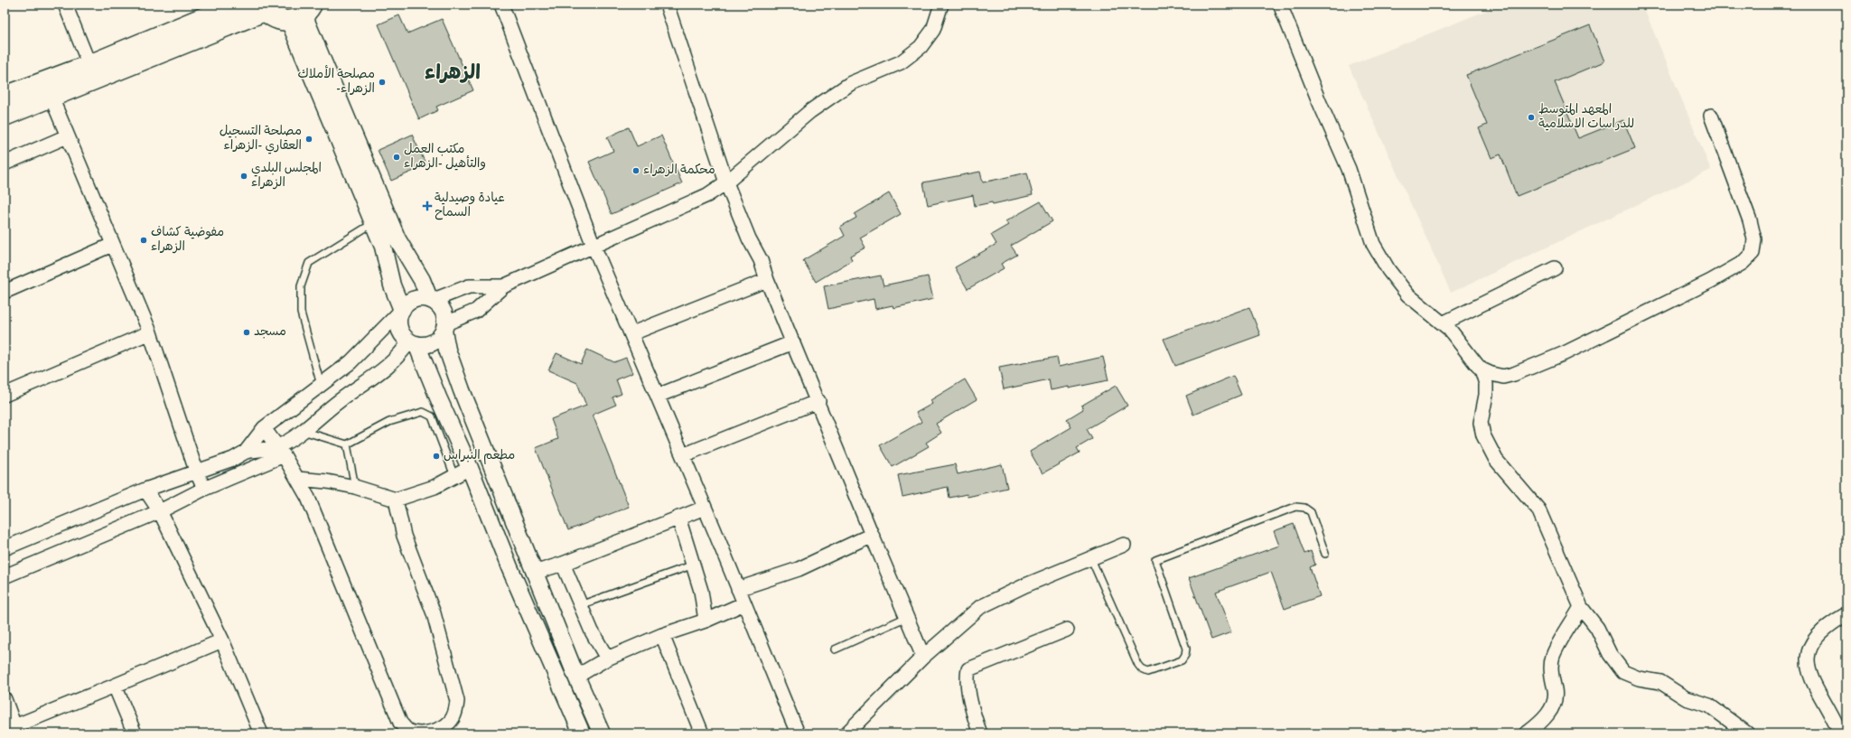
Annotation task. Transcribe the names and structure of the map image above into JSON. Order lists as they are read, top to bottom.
{
  "districts": ["الزهراء"],
  "places": {
    "other": [
      "مصلحة الأملاك -الزهراء",
      "المعهد المتوسط للدراسات الاسلامية",
      "مصلحة التسجيل العقاري -الزهراء",
      "مكتب العمل والتأهيل -الزهراء",
      "محكمة الزهراء",
      "المجلس البلدي الزهراء",
      "مفوضية كشاف الزهراء",
      "مسجد",
      "مطعم النبراس"
    ],
    "health": ["عيادة وصيدلية السماح"]
  }
}
